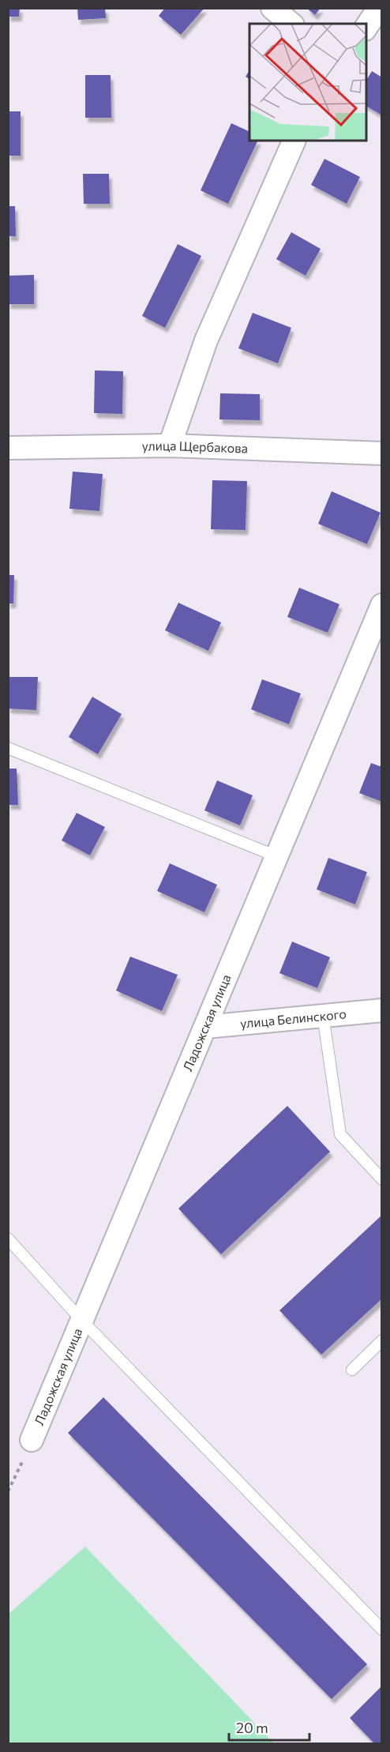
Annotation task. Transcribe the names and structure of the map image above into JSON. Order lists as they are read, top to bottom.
{
  "streets": {
    "street": ["улица Щербакова", "улица Белинского", "Ладожская улица"]
  },
  "crossings": [
    ["улица Белинского", "Ладожская улица"]
  ],
  "scale_bar": "20 m"
}
